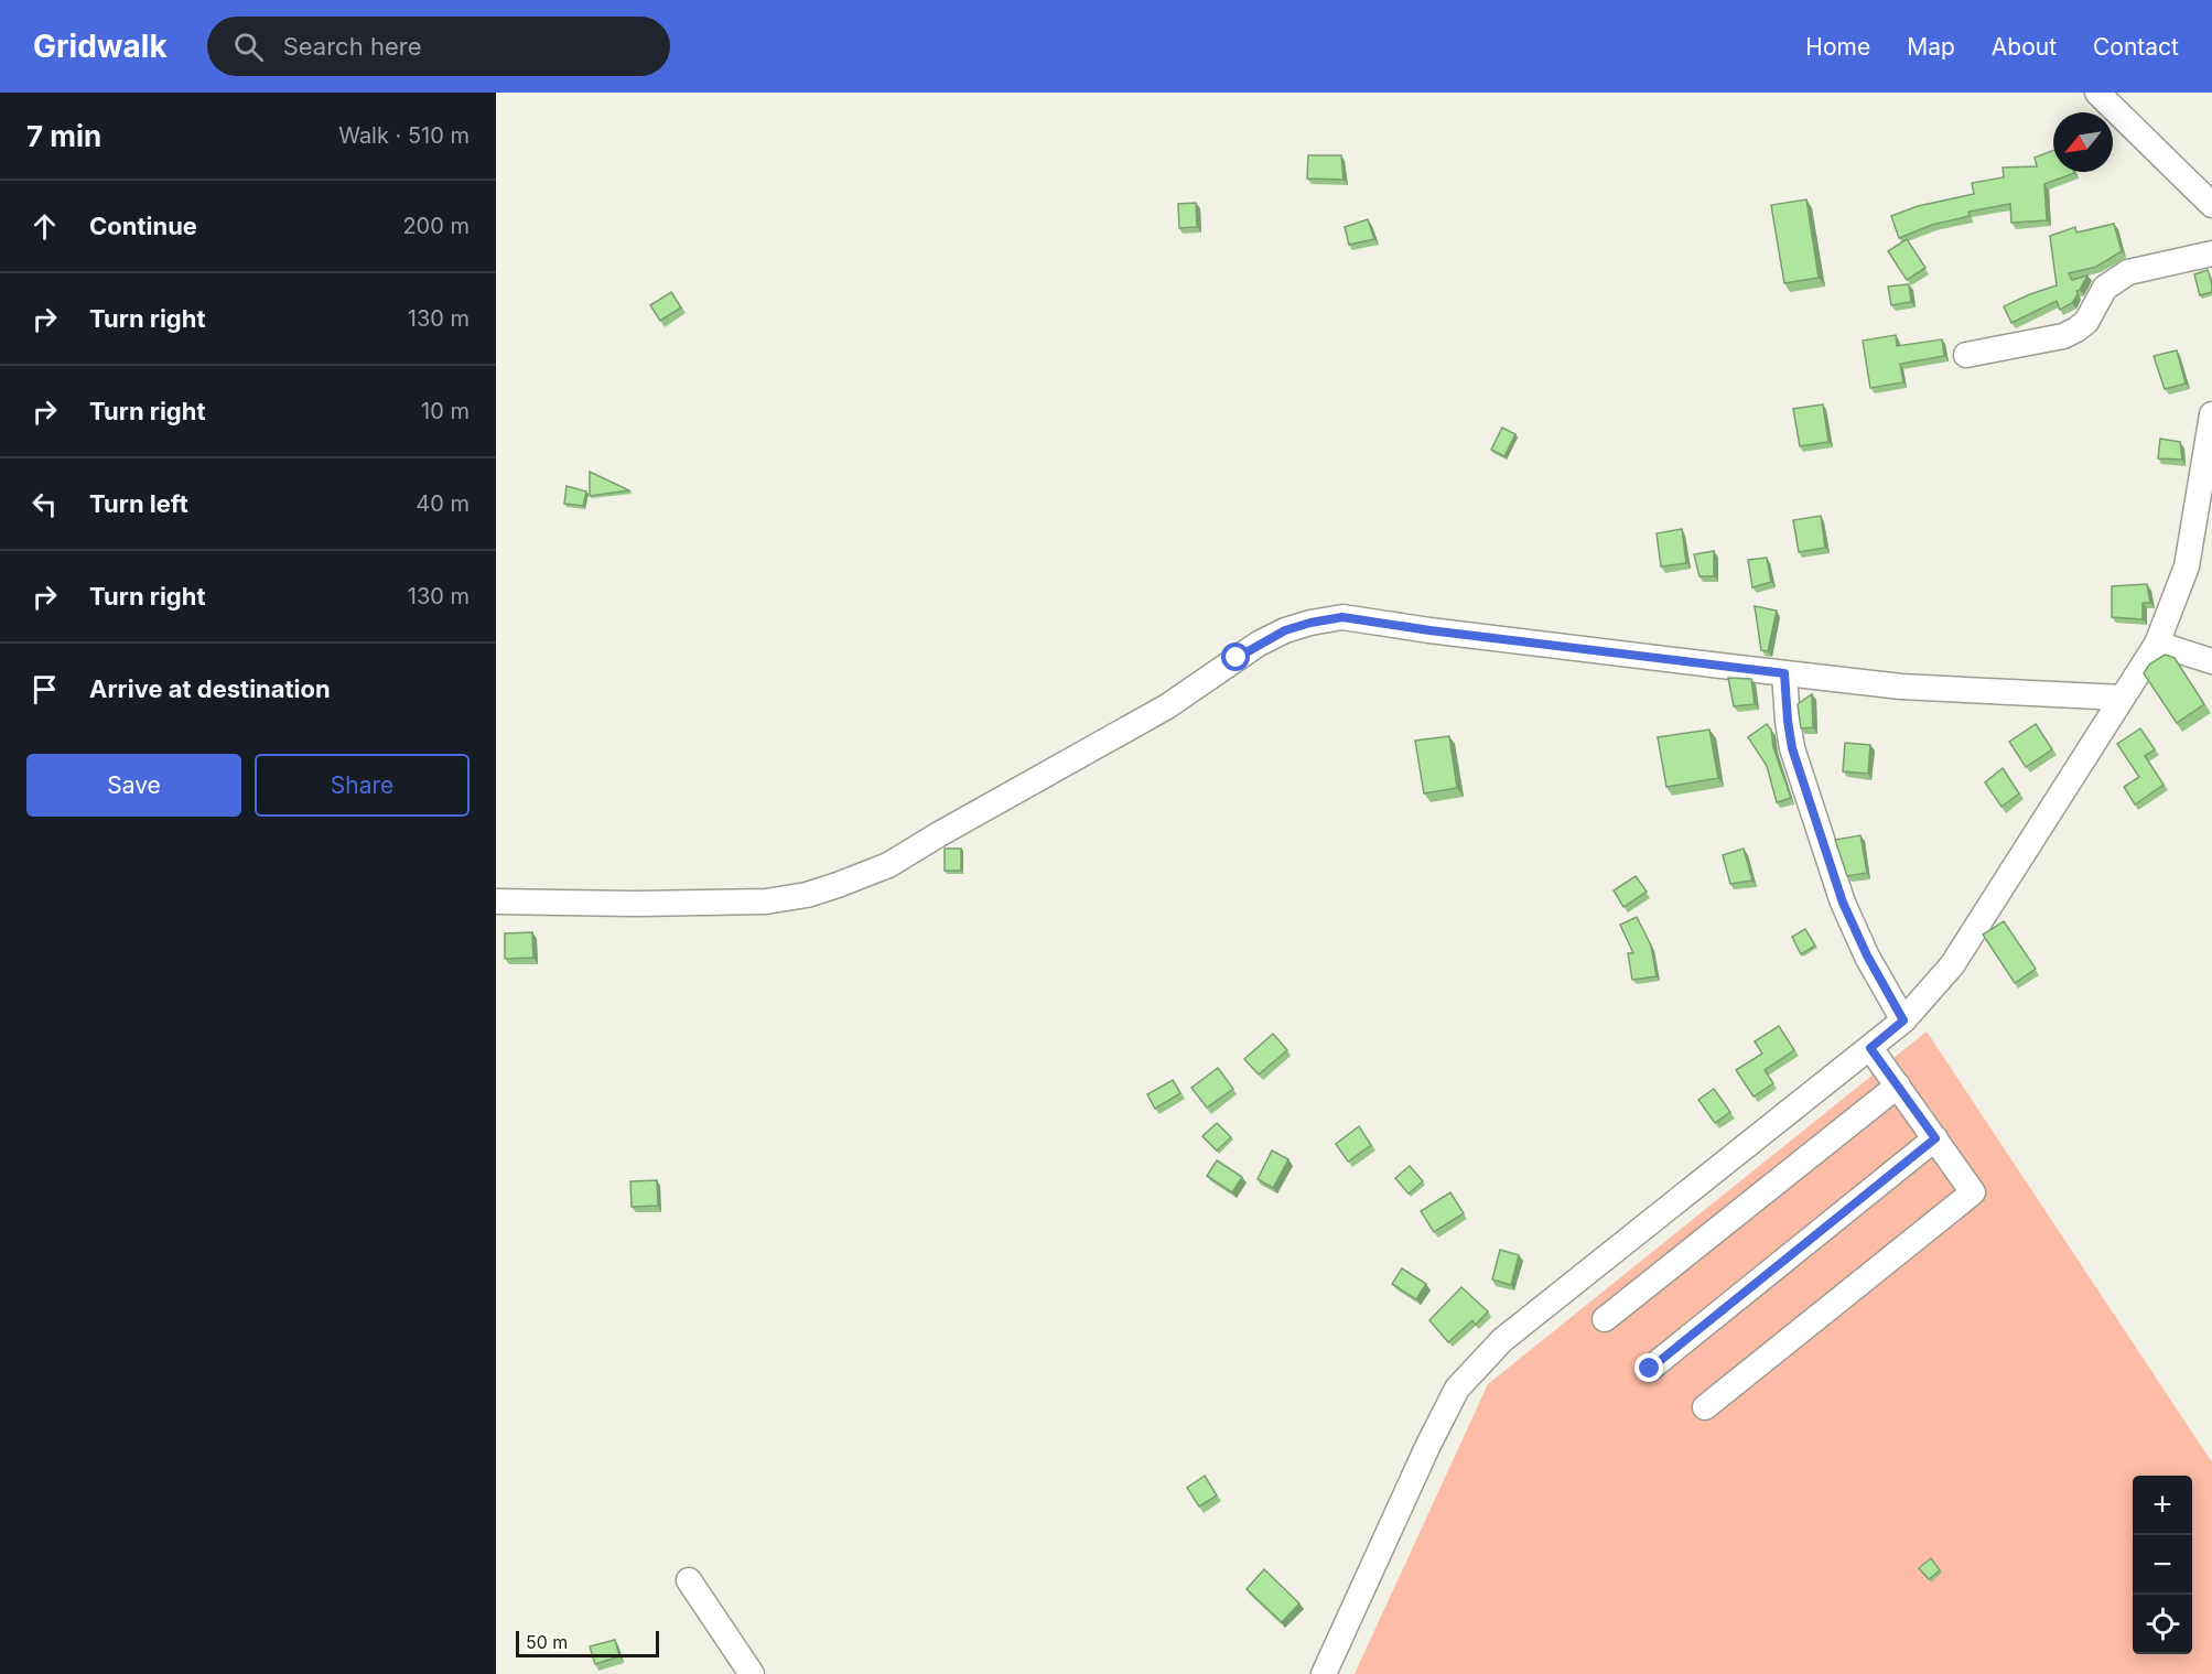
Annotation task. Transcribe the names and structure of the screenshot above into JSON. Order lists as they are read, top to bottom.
{
  "scale_bar": "50 m",
  "north": "bottom left",
  "page": {
    "header": "Gridwalk",
    "search": "Search here",
    "nav": [
      "Home",
      "Map",
      "About",
      "Contact"
    ],
    "heading": ["7 min", "Walk · 510 m"],
    "list": [
      ["Continue", "200 m"],
      ["Turn right", "130 m"],
      ["Turn right", "10 m"],
      ["Turn left", "40 m"],
      ["Turn right", "130 m"],
      "Arrive at destination"
    ],
    "buttons": ["Save", "Share"],
    "map_buttons": ["+", "−"],
    "scale": "50 m"
  }
}
